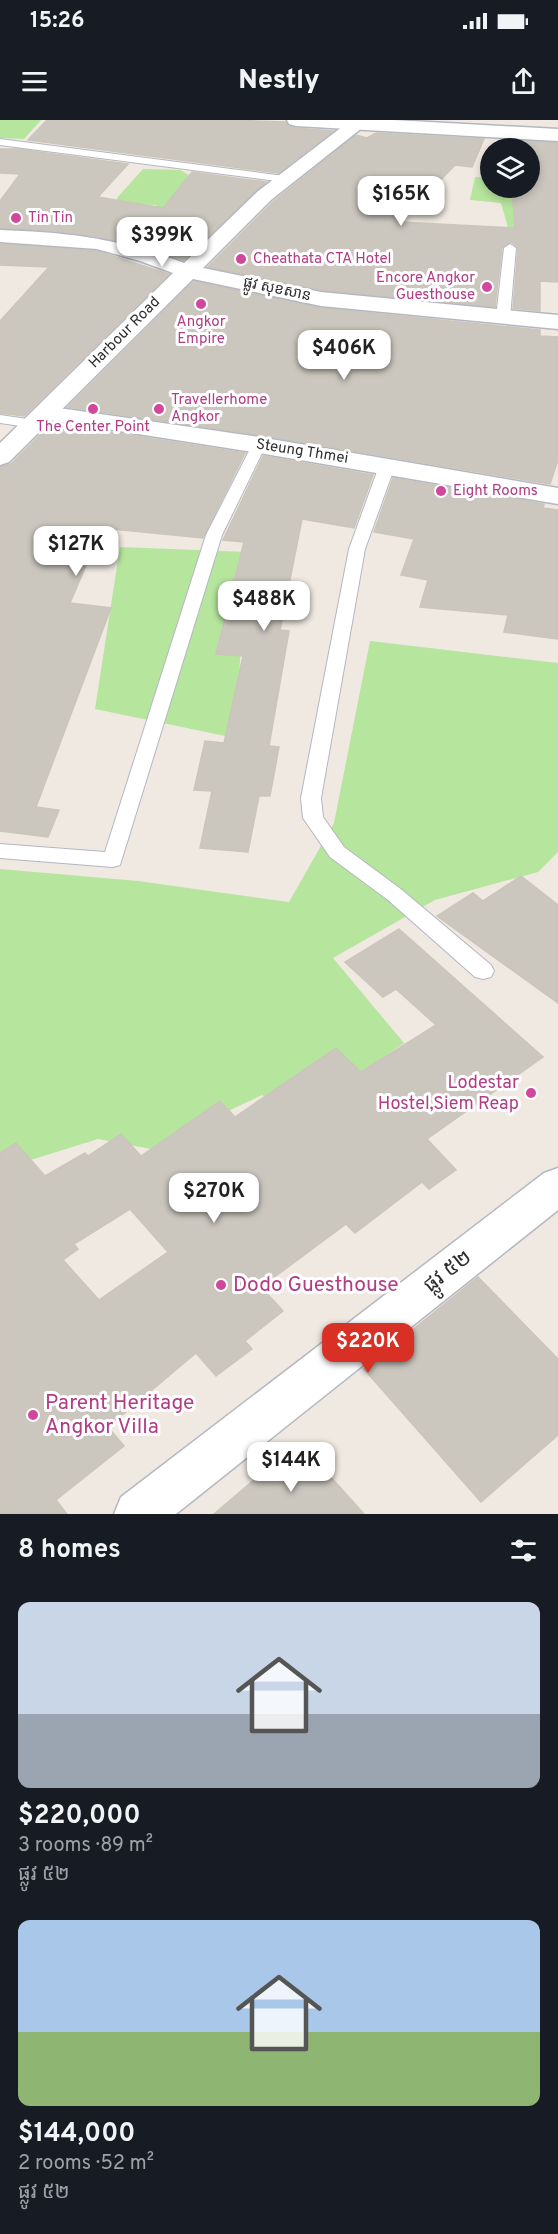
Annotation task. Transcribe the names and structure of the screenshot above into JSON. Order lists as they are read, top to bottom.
{
  "streets": {
    "street": [
      "ផ្លូវ សុខសាន",
      "Harbour Road",
      "Steung Thmei",
      "ផ្លូវ ៥២"
    ]
  },
  "crossings": [
    ["ផ្លូវ សុខសាន", "Harbour Road"],
    ["Harbour Road", "Steung Thmei"]
  ],
  "places": [
    "Tin Tin",
    "Cheathata CTA Hotel",
    "Encore Angkor Guesthouse",
    "Angkor Empire",
    "The Center Point",
    "Travellerhome Angkor",
    "Eight Rooms",
    "Lodestar Hostel,Siem Reap",
    "Dodo Guesthouse",
    "Parent Heritage Angkor Villa"
  ],
  "page": {
    "status": "15:26",
    "header": "Nestly",
    "price": [
      "$165K",
      "$399K",
      "$406K",
      "$127K",
      "$488K",
      "$270K",
      "$220K",
      "$144K"
    ],
    "heading": "8 homes",
    "list": [
      {
        "name": "$220,000",
        "note": "3 rooms · 89 m² · ផ្លូវ ៥២"
      },
      {
        "name": "$144,000",
        "note": "2 rooms · 52 m² · ផ្លូវ ៥២"
      }
    ]
  }
}
